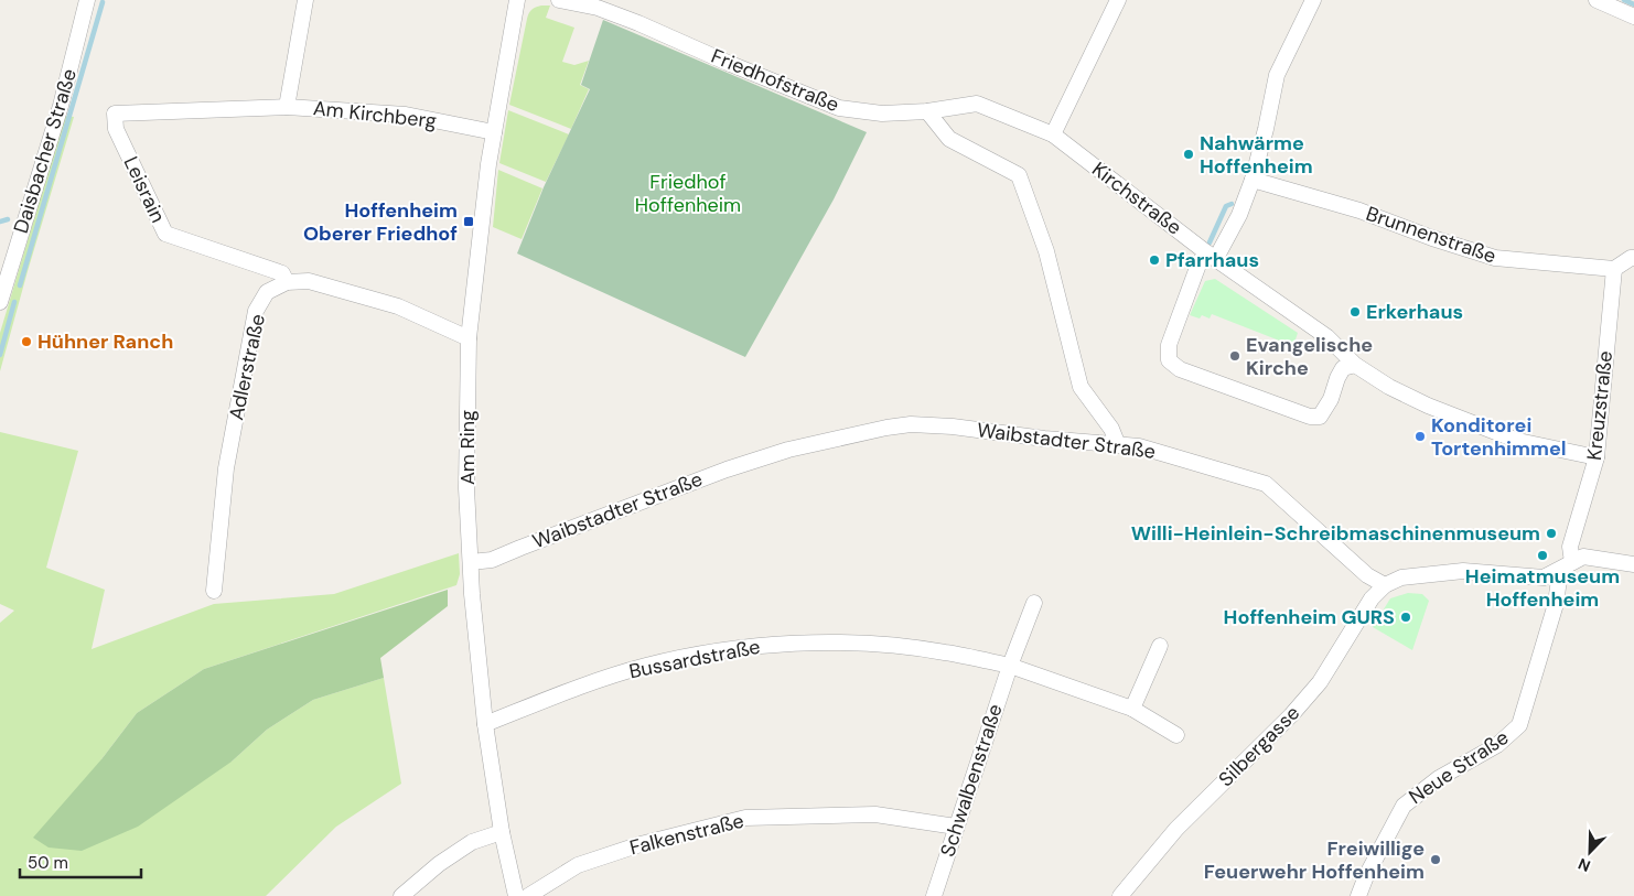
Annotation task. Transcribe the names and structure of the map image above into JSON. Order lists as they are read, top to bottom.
{
  "streets": {
    "street": [
      "Friedhofstraße",
      "Am Kirchberg",
      "Daisbacher Straße",
      "Leisrain",
      "Kirchstraße",
      "Brunnenstraße",
      "Adlerstraße",
      "Kreuzstraße",
      "Waibstadter Straße",
      "Am Ring",
      "Bussardstraße",
      "Silbergasse",
      "Neue Straße",
      "Schwalbenstraße",
      "Falkenstraße"
    ]
  },
  "crossings": [
    ["Friedhofstraße", "Kirchstraße"],
    ["Am Kirchberg", "Leisrain"],
    ["Am Kirchberg", "Am Ring"],
    ["Leisrain", "Adlerstraße"],
    ["Kirchstraße", "Kreuzstraße"],
    ["Brunnenstraße", "Kreuzstraße"],
    ["Kreuzstraße", "Neue Straße"],
    ["Waibstadter Straße", "Am Ring"],
    ["Waibstadter Straße", "Silbergasse"],
    ["Am Ring", "Bussardstraße"],
    ["Bussardstraße", "Schwalbenstraße"],
    ["Schwalbenstraße", "Falkenstraße"]
  ],
  "parks": ["Friedhof Hoffenheim"],
  "places": {
    "other": [
      "Nahwärme Hoffenheim",
      "Pfarrhaus",
      "Erkerhaus",
      "Hühner Ranch",
      "Evangelische Kirche",
      "Konditorei Tortenhimmel",
      "Willi-Heinlein-Schreibmaschinenmuseum",
      "Heimatmuseum Hoffenheim",
      "Hoffenheim GURS",
      "Freiwillige Feuerwehr Hoffenheim"
    ],
    "transit": ["Hoffenheim Oberer Friedhof"]
  },
  "scale_bar": "50 m",
  "north": "bottom left"
}
